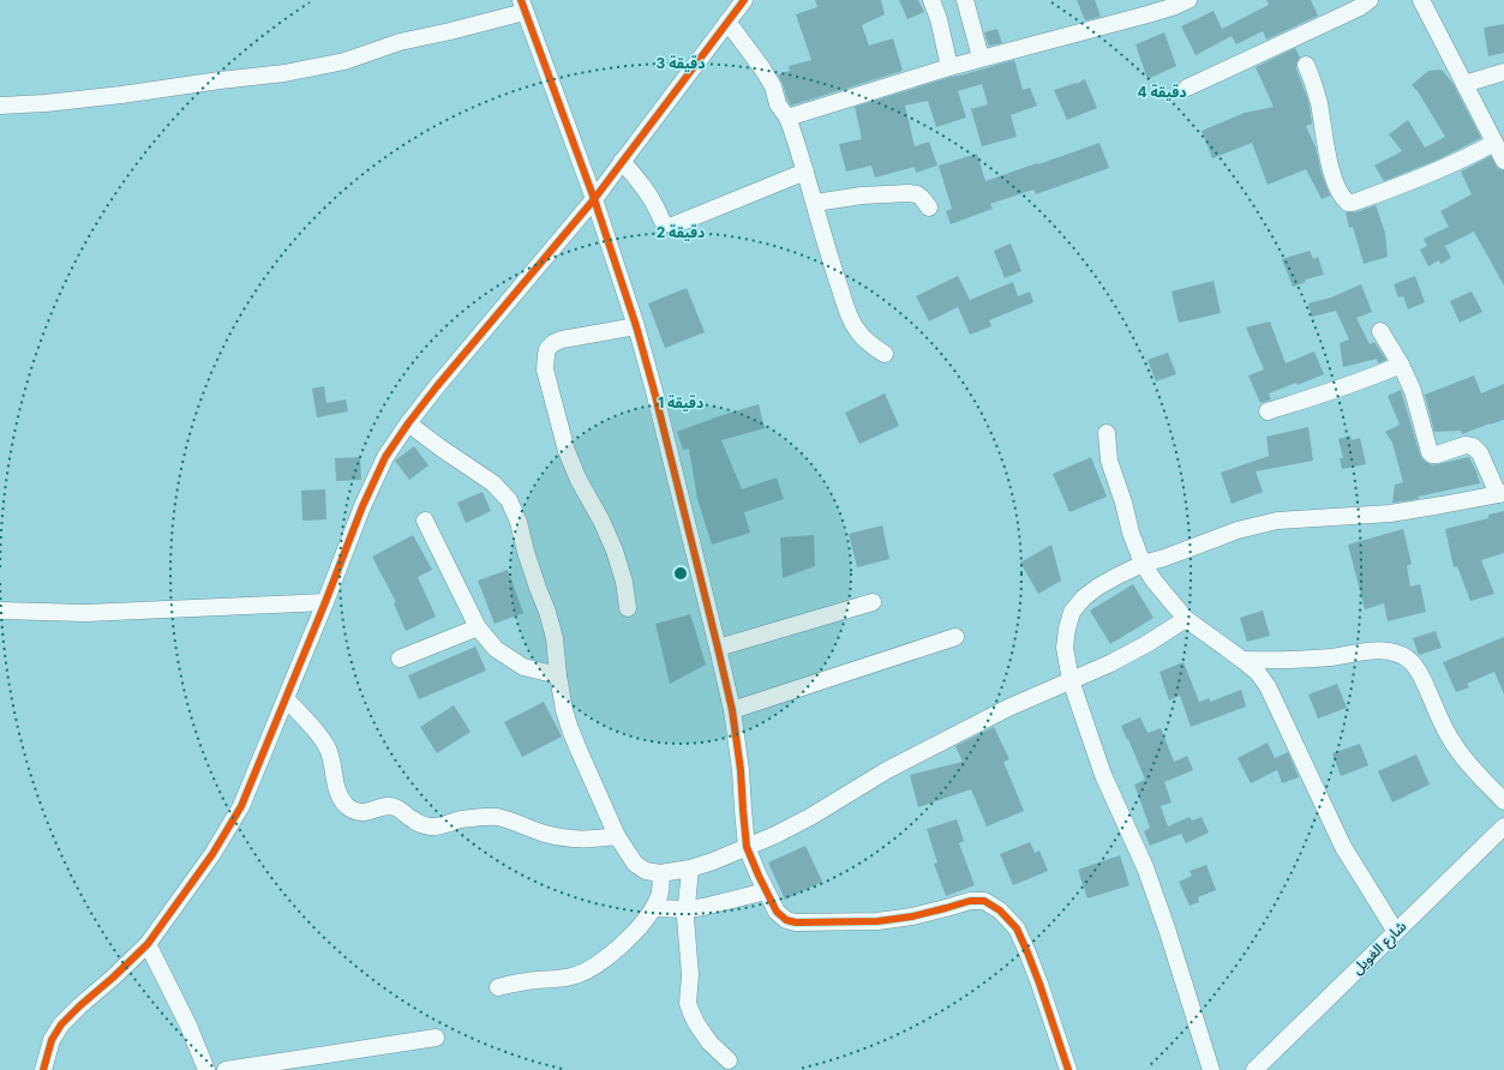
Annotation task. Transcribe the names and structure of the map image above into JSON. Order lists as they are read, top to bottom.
{
  "streets": {
    "street": ["شارع الغويل"]
  },
  "rings": [
    "3 دقيقة",
    "4 دقيقة",
    "2 دقيقة",
    "1 دقيقة"
  ]
}
